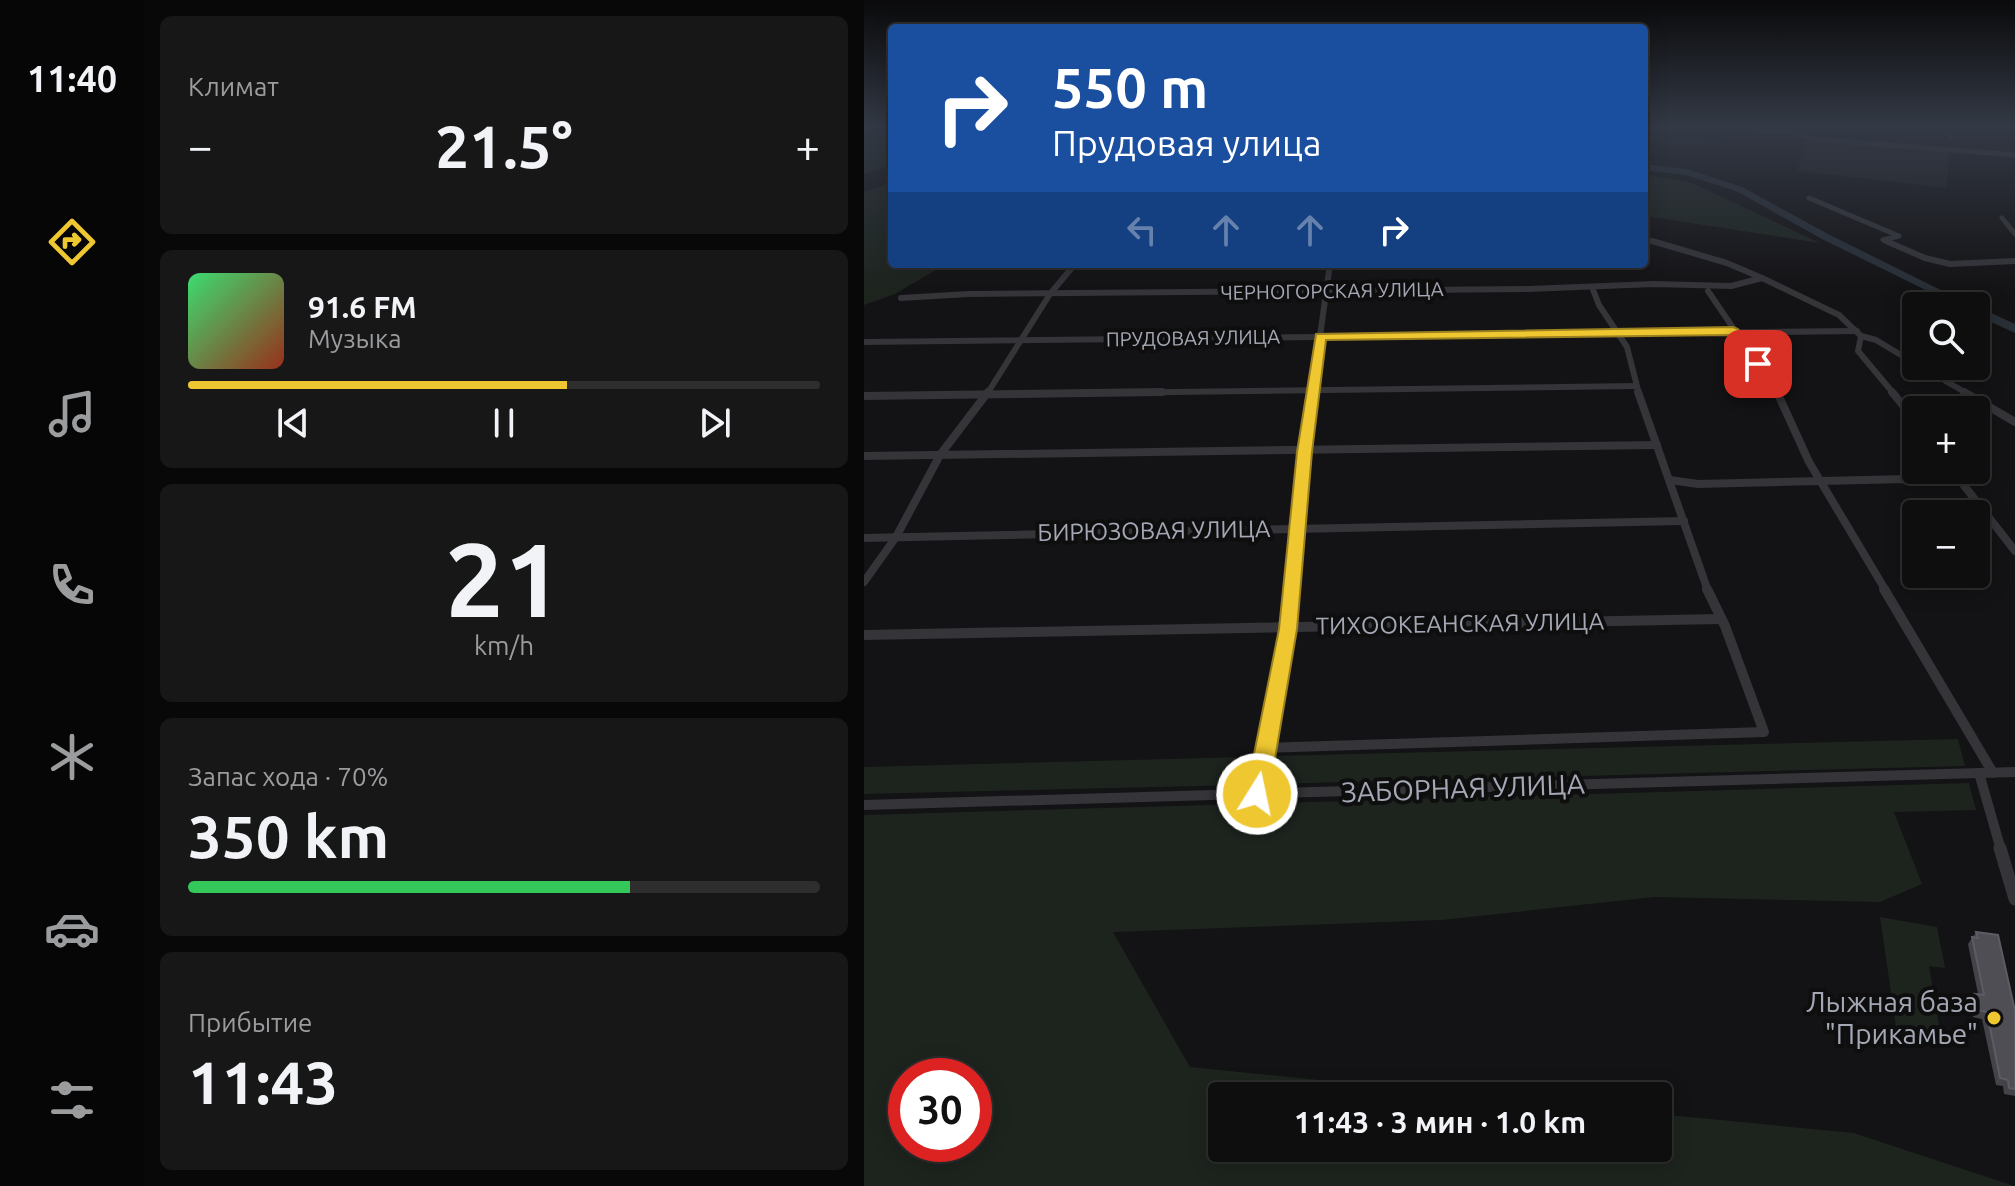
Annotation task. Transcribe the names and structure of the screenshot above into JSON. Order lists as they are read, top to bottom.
{
  "streets": {
    "street": [
      "ЧЕРНОГОРСКАЯ УЛИЦА",
      "ПРУДОВАЯ УЛИЦА",
      "БИРЮЗОВАЯ УЛИЦА",
      "ТИХООКЕАНСКАЯ УЛИЦА",
      "ЗАБОРНАЯ УЛИЦА"
    ]
  },
  "places": ["Лыжная база \"Прикамье\""],
  "page": {
    "tabs": "11:40",
    "tile": [
      "Климат",
      ["21", "km/h"],
      ["Запас хода · 70%", "350 km"],
      ["Прибытие", "11:43"]
    ],
    "turn": ["550 m", "Прудовая улица"],
    "heat": ["−", "21.5°", "+"],
    "song": ["91.6 FM", "Музыка"],
    "map_buttons": ["+", "−"],
    "limit": "30",
    "trip": "11:43 · 3 мин · 1.0 km"
  }
}
